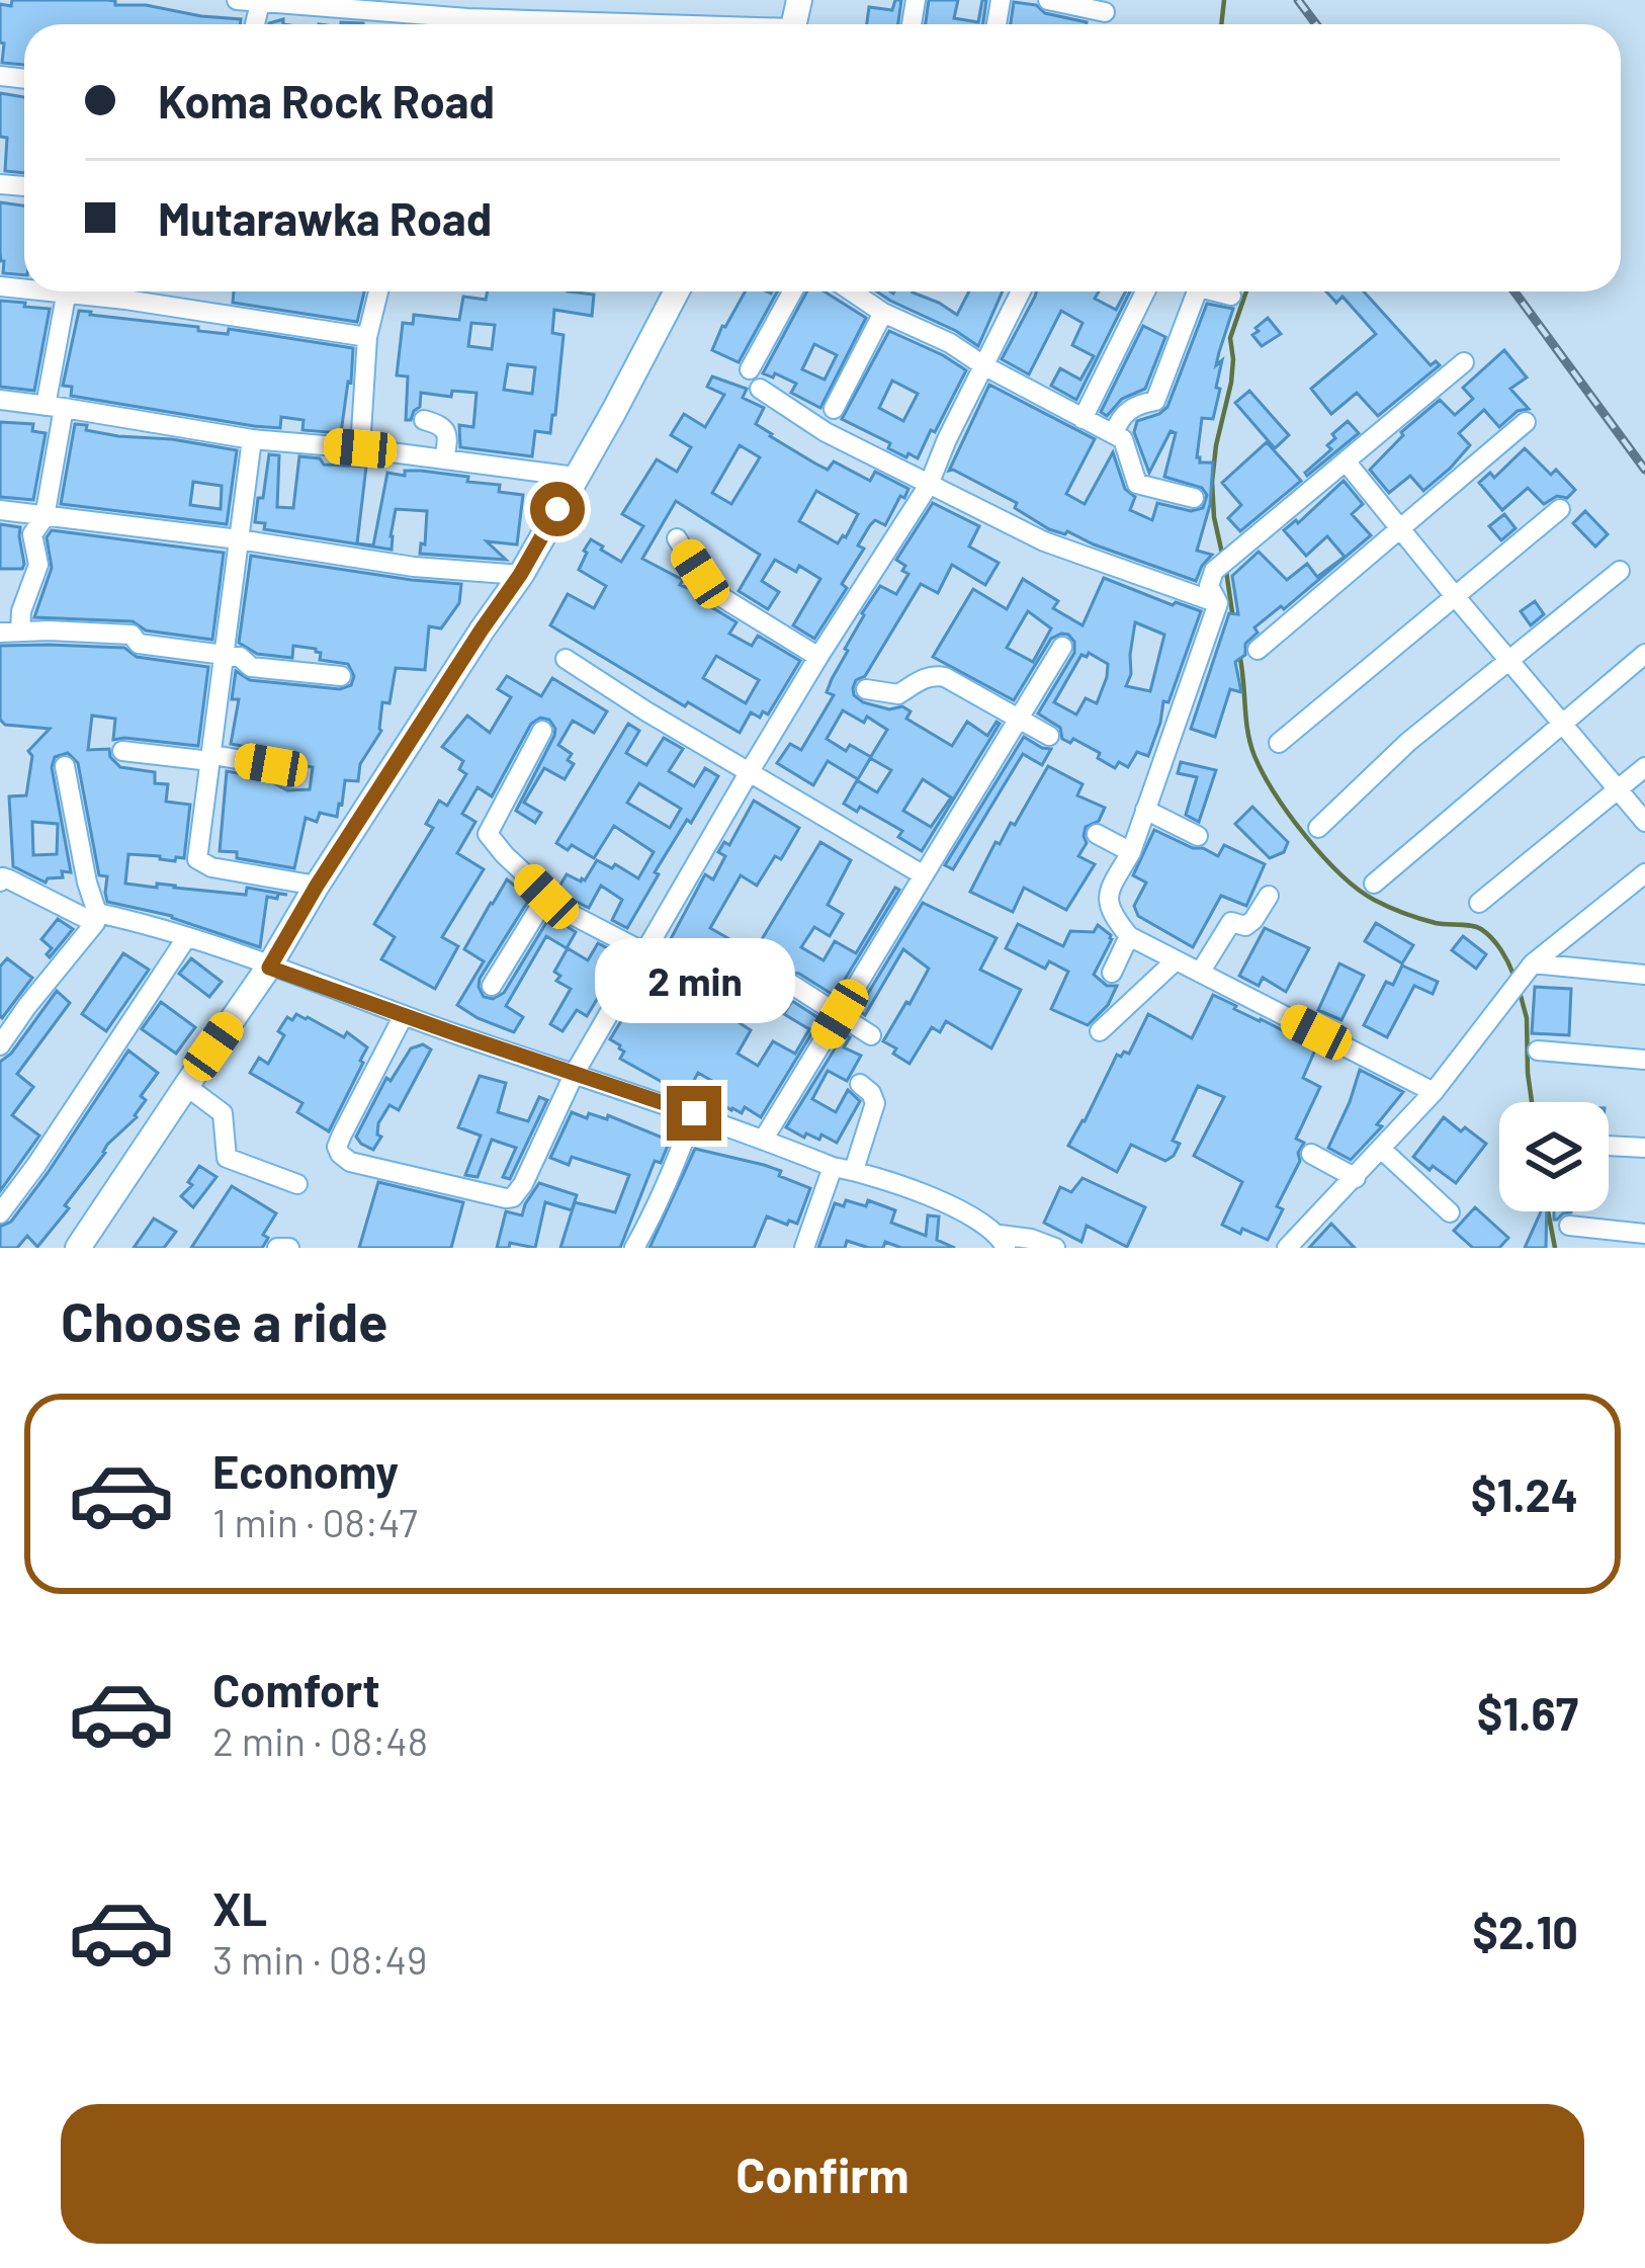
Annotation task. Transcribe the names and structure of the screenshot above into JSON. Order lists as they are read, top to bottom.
{
  "page": {
    "banner": ["Koma Rock Road", "Mutarawka Road"],
    "bubble": "2 min",
    "heading": "Choose a ride",
    "list": [
      {
        "name": "Economy",
        "note": "1 min · 08:47",
        "value": "$1.24"
      },
      {
        "name": "Comfort",
        "note": "2 min · 08:48",
        "value": "$1.67"
      },
      {
        "name": "XL",
        "note": "3 min · 08:49",
        "value": "$2.10"
      }
    ],
    "buttons": "Confirm"
  }
}
